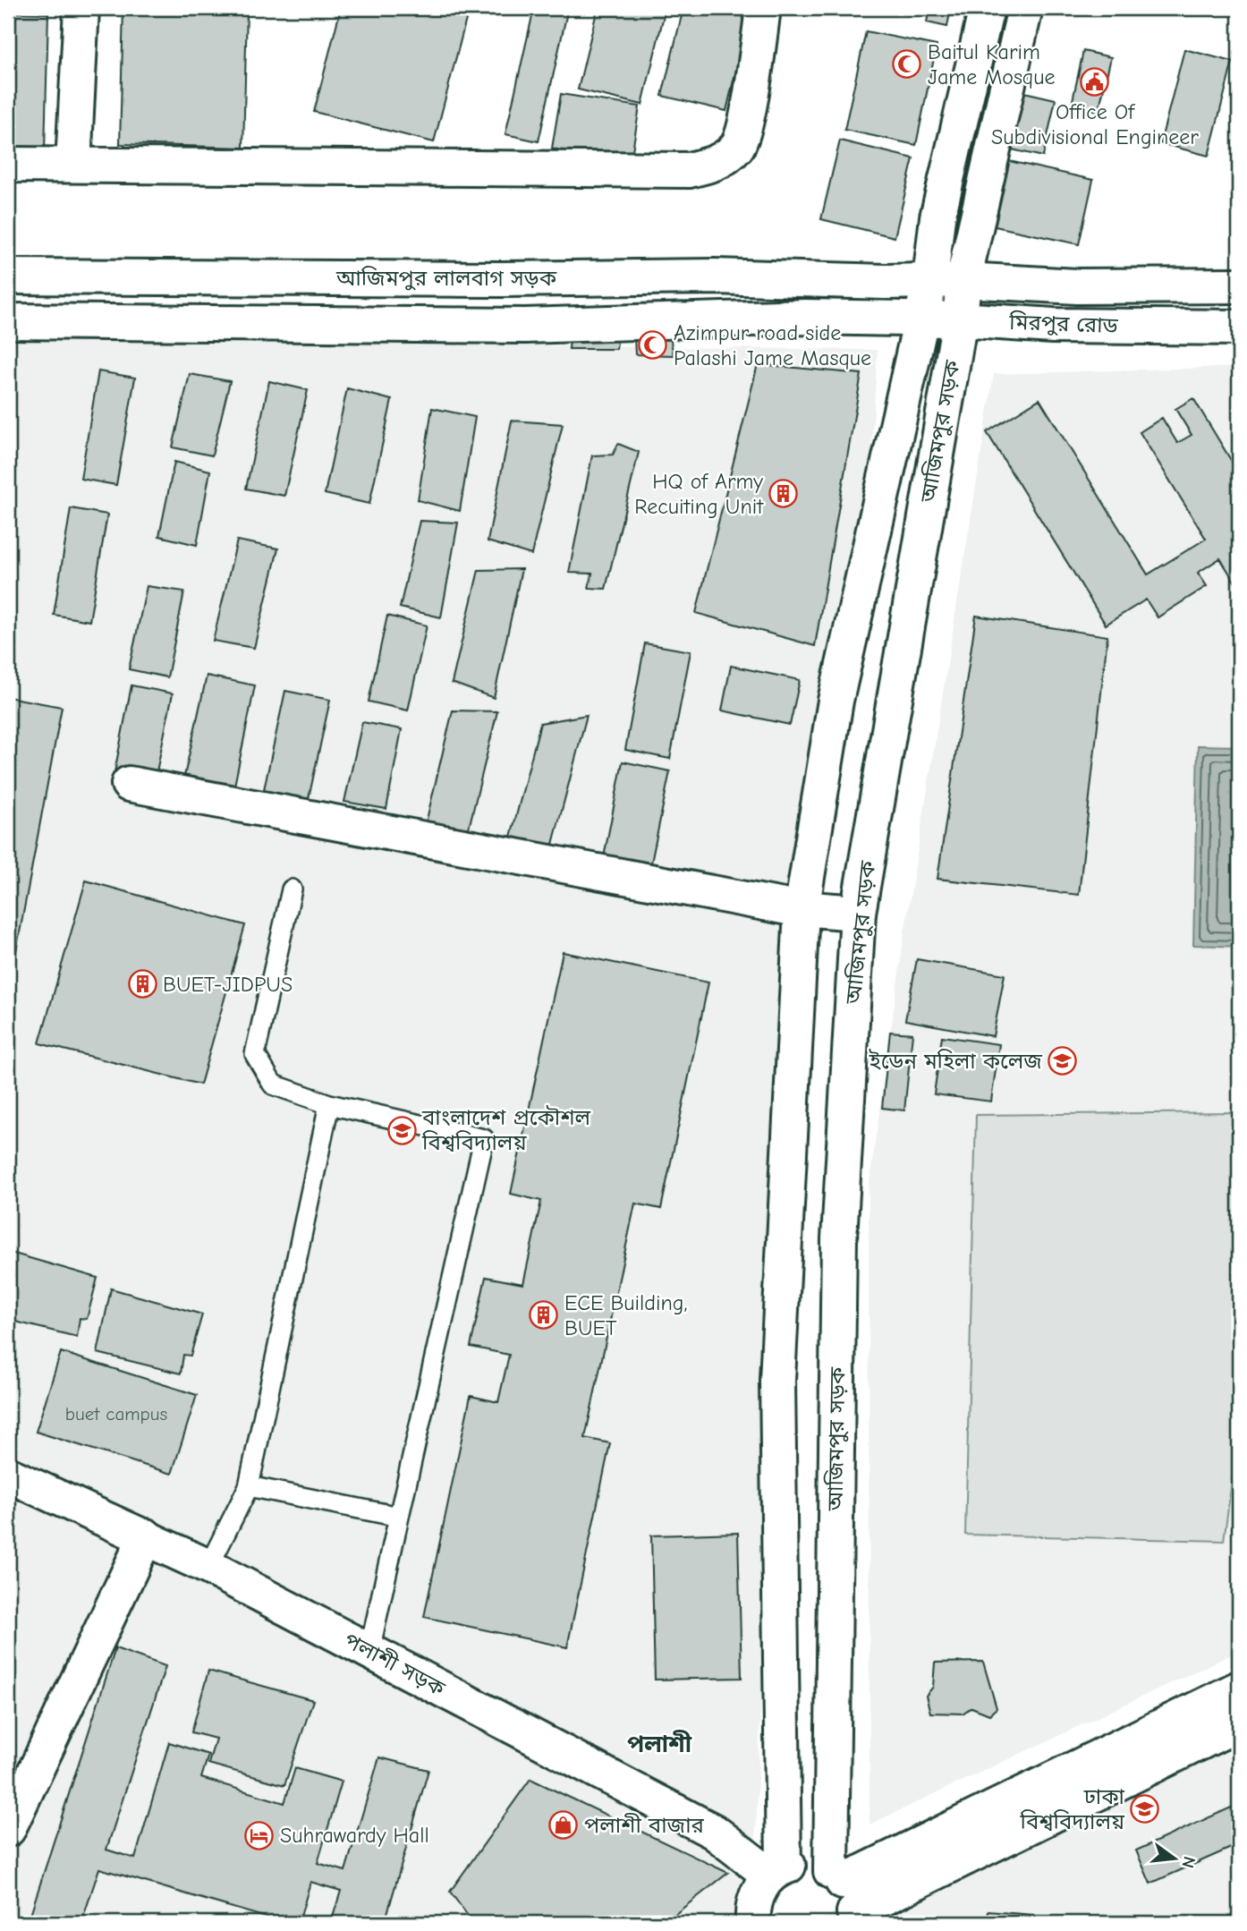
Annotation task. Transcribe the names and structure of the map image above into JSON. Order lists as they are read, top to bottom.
{
  "streets": {
    "main road": [
      "আজিমপুর লালবাগ সড়ক",
      "মিরপুর রোড",
      "আজিমপুর সড়ক",
      "পলাশী সড়ক"
    ]
  },
  "crossings": [
    ["আজিমপুর লালবাগ সড়ক", "মিরপুর রোড"],
    ["আজিমপুর লালবাগ সড়ক", "আজিমপুর সড়ক"],
    ["মিরপুর রোড", "আজিমপুর সড়ক"],
    ["আজিমপুর সড়ক", "পলাশী সড়ক"]
  ],
  "districts": ["পলাশী"],
  "places": {
    "mosque": ["Baitul Karim Jame Mosque", "Azimpur road side Palashi Jame Masque"],
    "public building": ["Office Of Subdivisional Engineer"],
    "building": ["HQ of Army Recuiting Unit", "BUET-JIDPUS", "ECE Building, BUET"],
    "school or university": ["ইডেন মহিলা কলেজ", "বাংলাদেশ প্রকৌশল বিশ্ববিদ্যালয়", "ঢাকা বিশ্ববিদ্যালয়"],
    "shop": ["পলাশী‌ বাজার"],
    "hotel": ["Suhrawardy Hall"]
  },
  "house_numbers": ["buet campus"],
  "north": "right"
}
